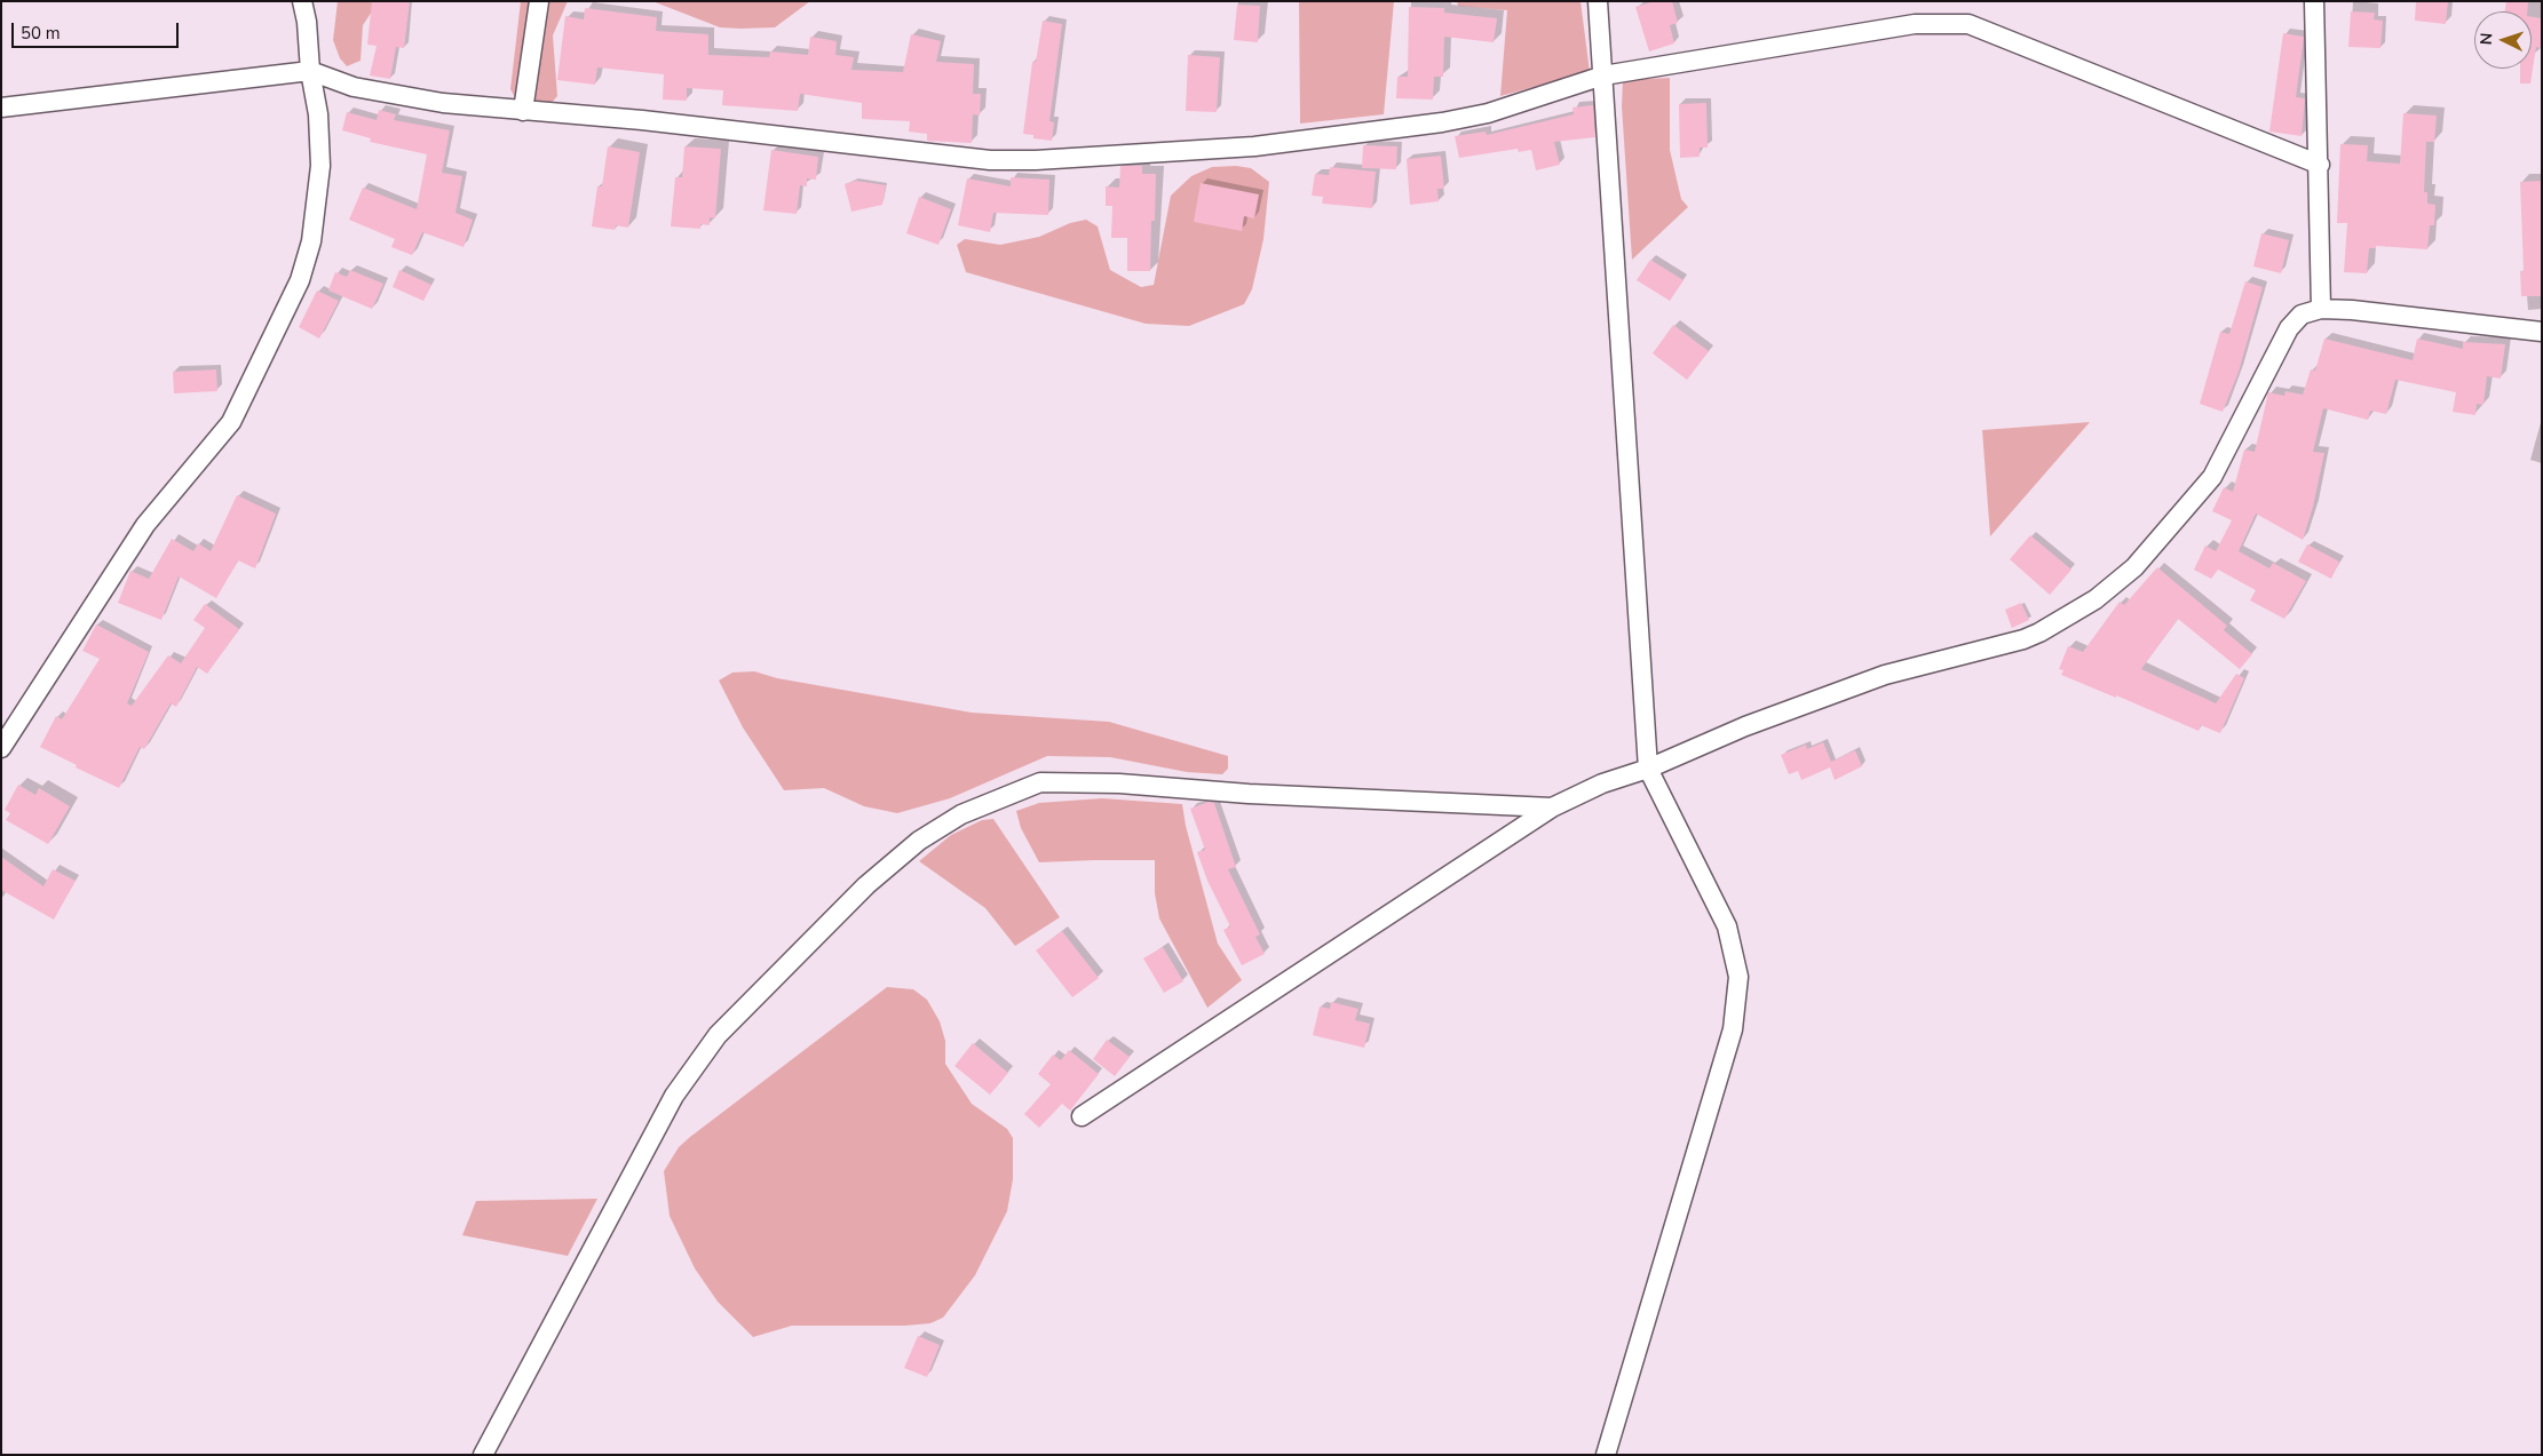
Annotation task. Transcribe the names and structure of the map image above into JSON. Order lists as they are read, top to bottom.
{
  "scale_bar": "50 m",
  "north": "left"
}
